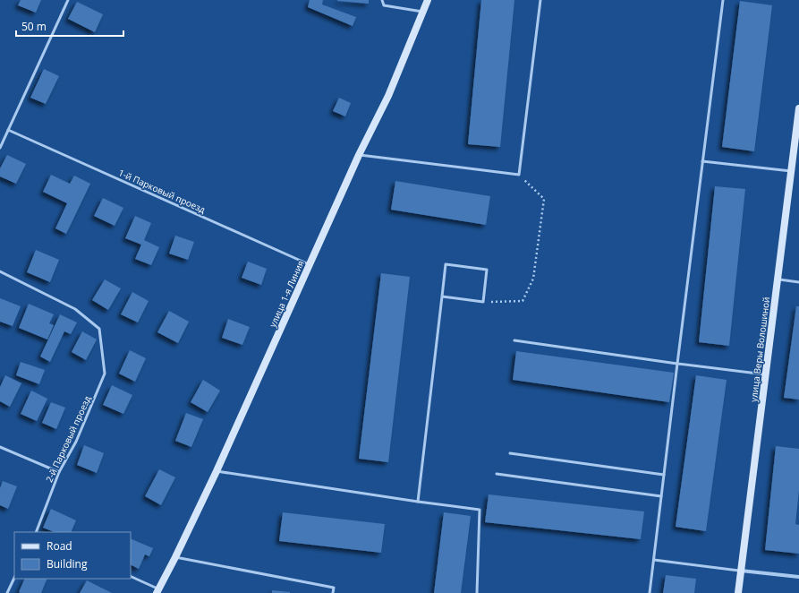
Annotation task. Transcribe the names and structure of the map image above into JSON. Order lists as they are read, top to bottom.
{
  "streets": {
    "main road": ["улица 1-я Линия", "улица Веры Волошиной"],
    "lane": ["1-й Парковый проезд", "2-й Парковый проезд"]
  },
  "crossings": [
    ["1-й Парковый проезд", "улица 1-я Линия"]
  ],
  "legend": ["Road", "Building"],
  "scale_bar": "50 m"
}
